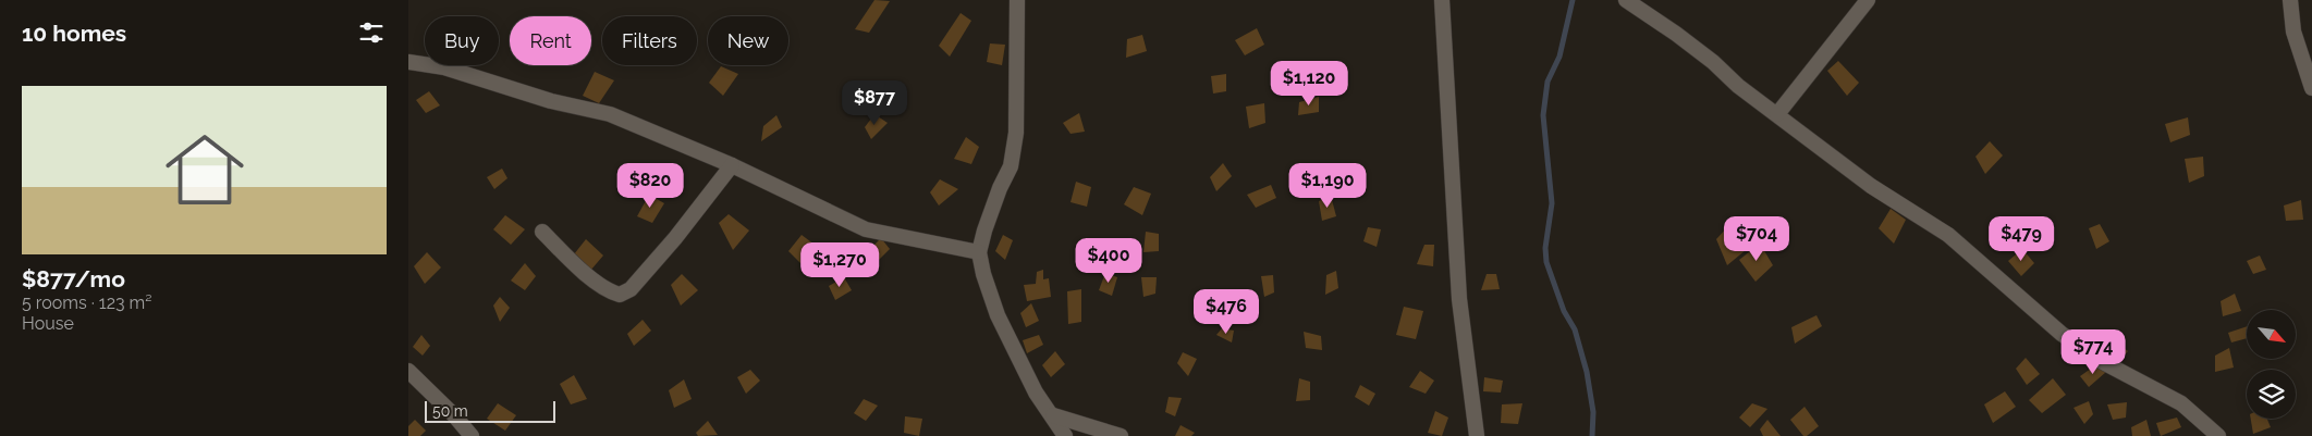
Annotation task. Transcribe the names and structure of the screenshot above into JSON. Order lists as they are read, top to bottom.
{
  "scale_bar": "50 m",
  "north": "bottom right",
  "page": {
    "heading": "10 homes",
    "chip": [
      "Buy",
      "Rent",
      "Filters",
      "New"
    ],
    "price": [
      "$1,120",
      "$877",
      "$820",
      "$1,190",
      "$704",
      "$479",
      "$400",
      "$1,270",
      "$476",
      "$774"
    ],
    "list": [
      {
        "name": "$877/mo",
        "note": "5 rooms · 123 m² · House"
      }
    ],
    "scale": "50 m"
  }
}
